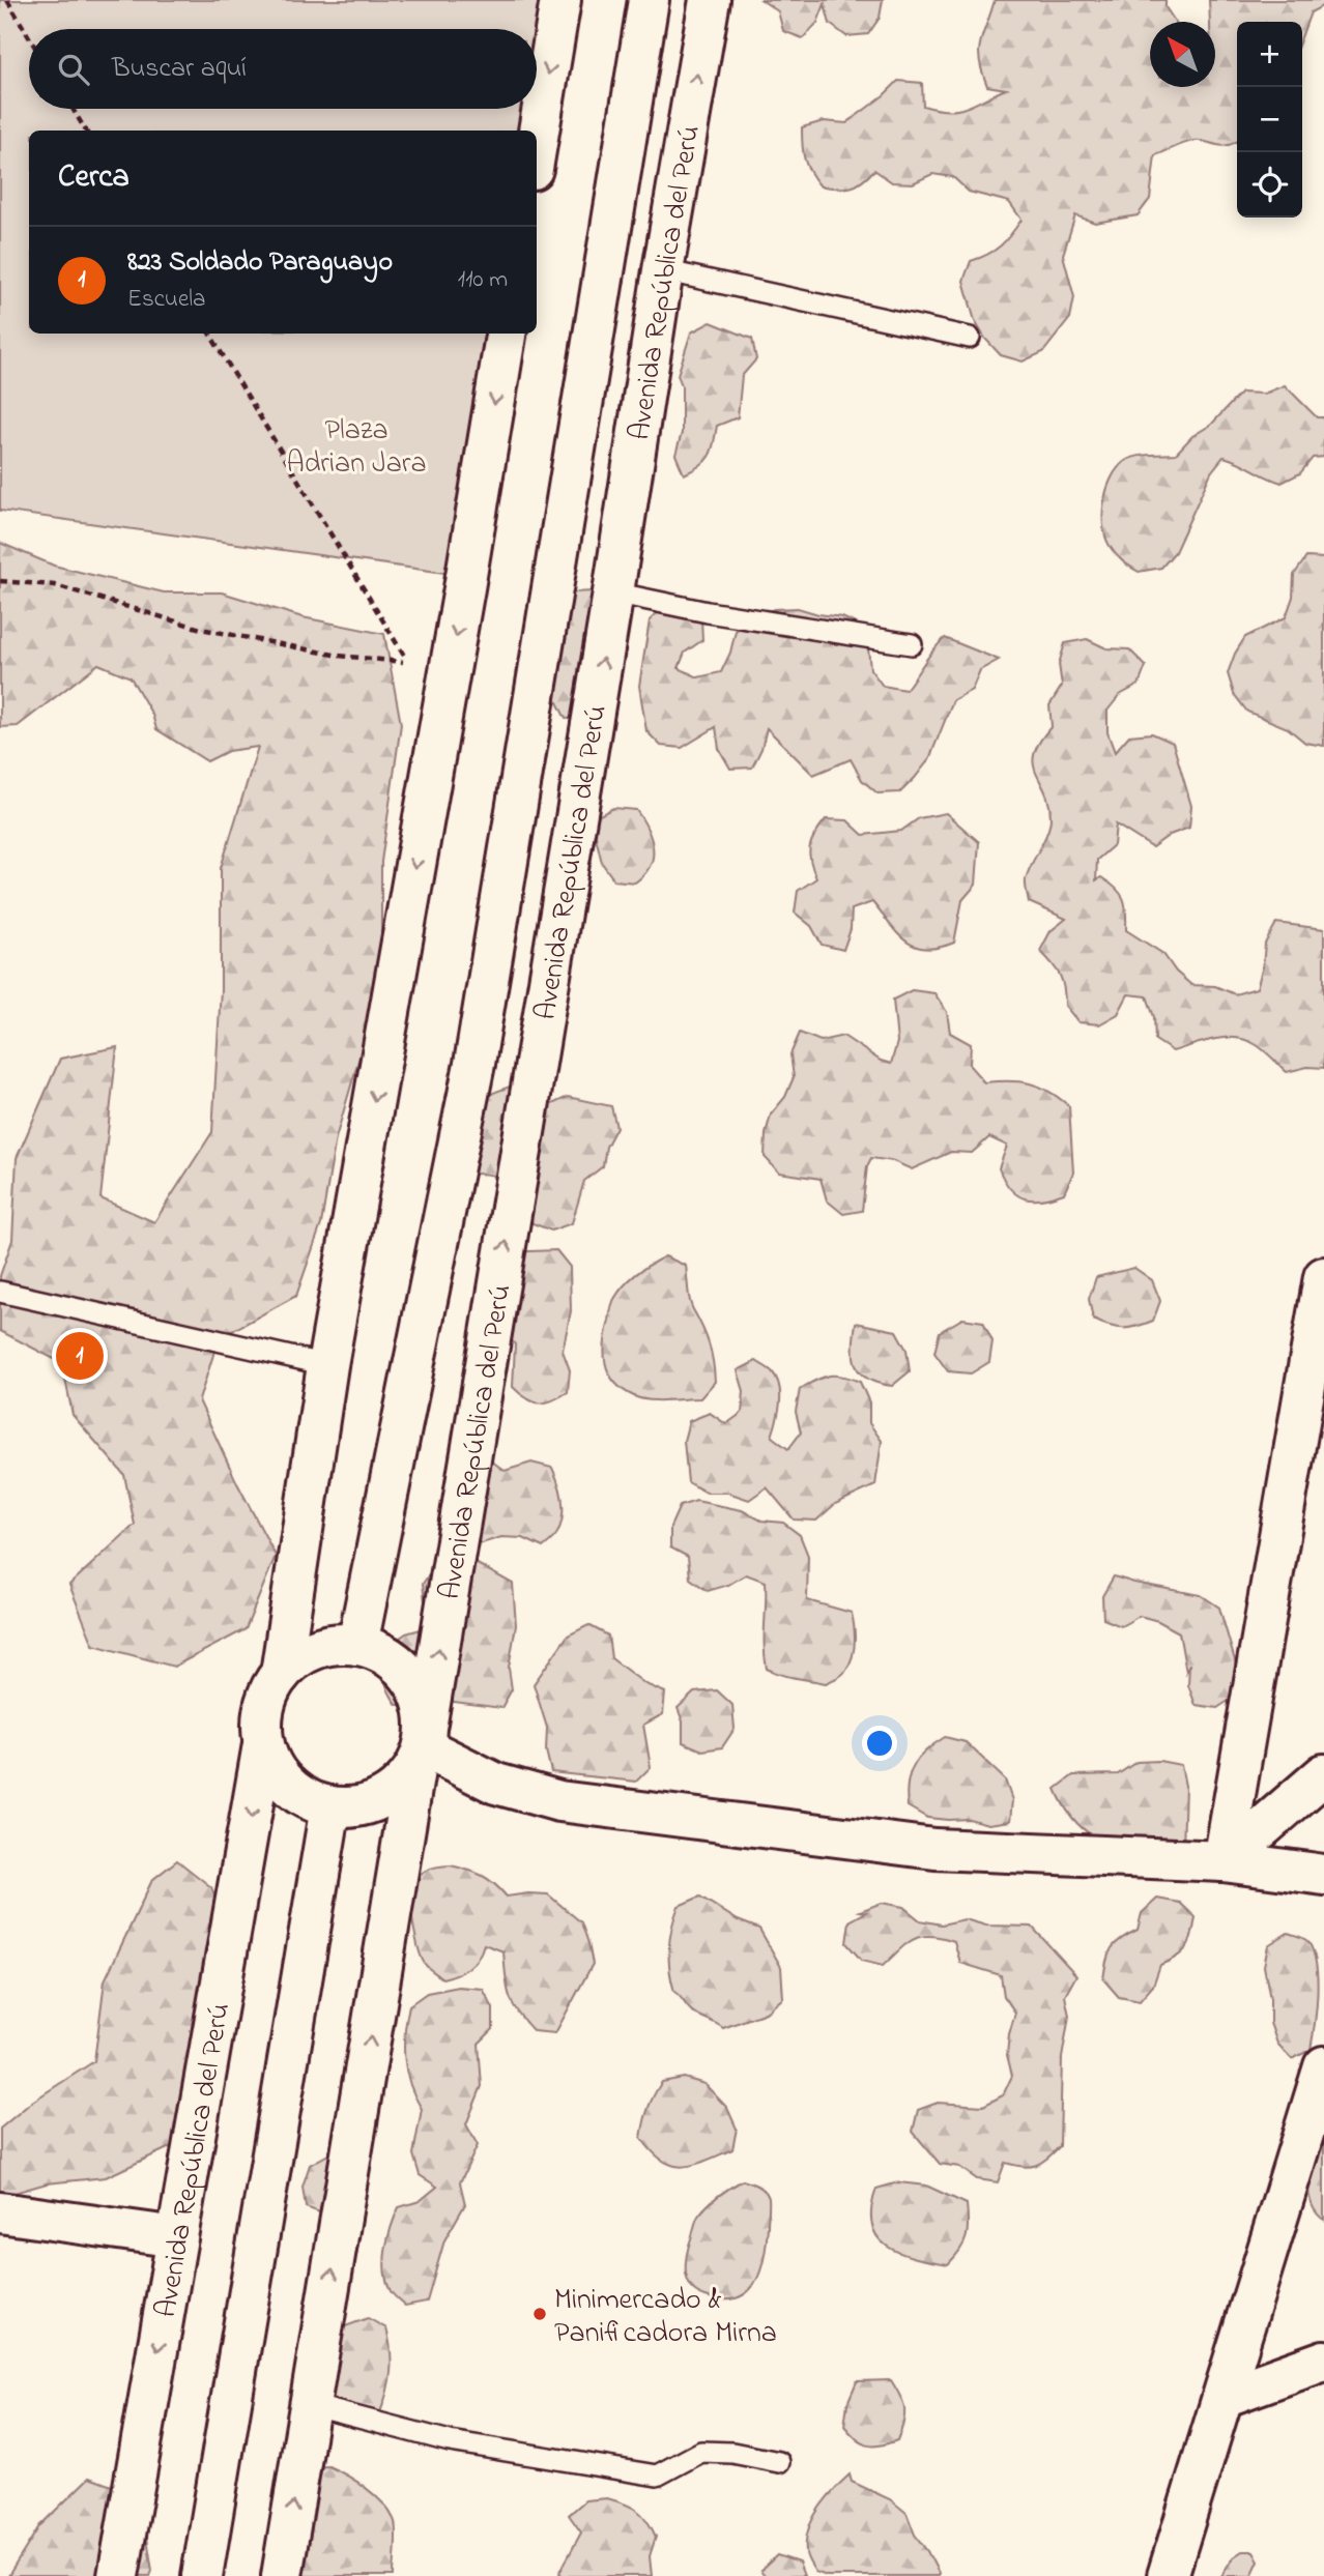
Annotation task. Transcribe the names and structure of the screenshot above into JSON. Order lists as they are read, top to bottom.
{
  "streets": {
    "main road": ["Avenida República del Perú"]
  },
  "parks": ["Plaza Adrian Jara"],
  "places": ["Minimercado & Panificadora Mirna"],
  "north": "top left",
  "page": {
    "map_buttons": ["+", "−"],
    "search": "Buscar aquí",
    "heading": "Cerca",
    "list": [
      {
        "mark": "1",
        "name": "823 Soldado Paraguayo",
        "note": "Escuela",
        "value": "110 m"
      }
    ],
    "pins": "1"
  }
}
